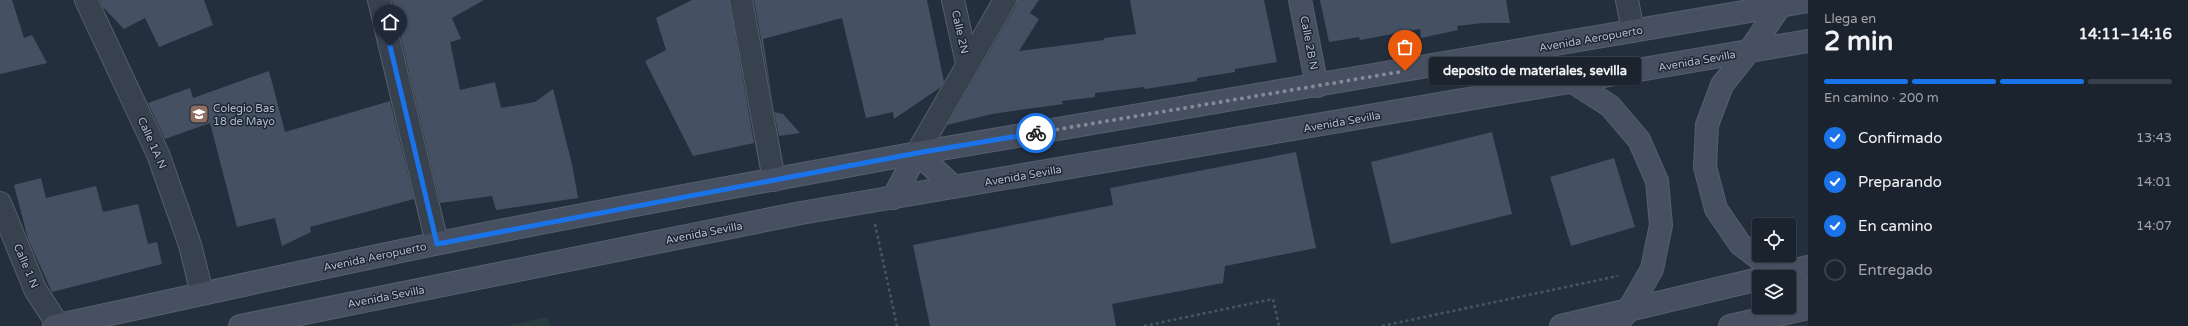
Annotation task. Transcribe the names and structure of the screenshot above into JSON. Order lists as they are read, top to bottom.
{
  "streets": {
    "main road": ["Avenida Aeropuerto", "Calle 2B N", "Avenida Sevilla"],
    "street": ["Calle 2N", "Calle 1A N", "Calle 1 N"]
  },
  "crossings": [
    ["Avenida Aeropuerto", "Calle 2B N"],
    ["Avenida Aeropuerto", "Calle 1A N"],
    ["Avenida Aeropuerto", "Calle 1 N"]
  ],
  "places": {
    "other": ["deposito de materiales, sevilla"],
    "school or university": ["Colegio Bas 18 de Mayo"]
  },
  "page": {
    "heading": ["2 min", "Llega en", "14:11–14:16"],
    "bubble": "deposito de materiales, sevilla",
    "bar": "En camino · 200 m",
    "list": [
      ["Confirmado", "13:43"],
      ["Preparando", "14:01"],
      ["En camino", "14:07"],
      "Entregado"
    ]
  }
}
